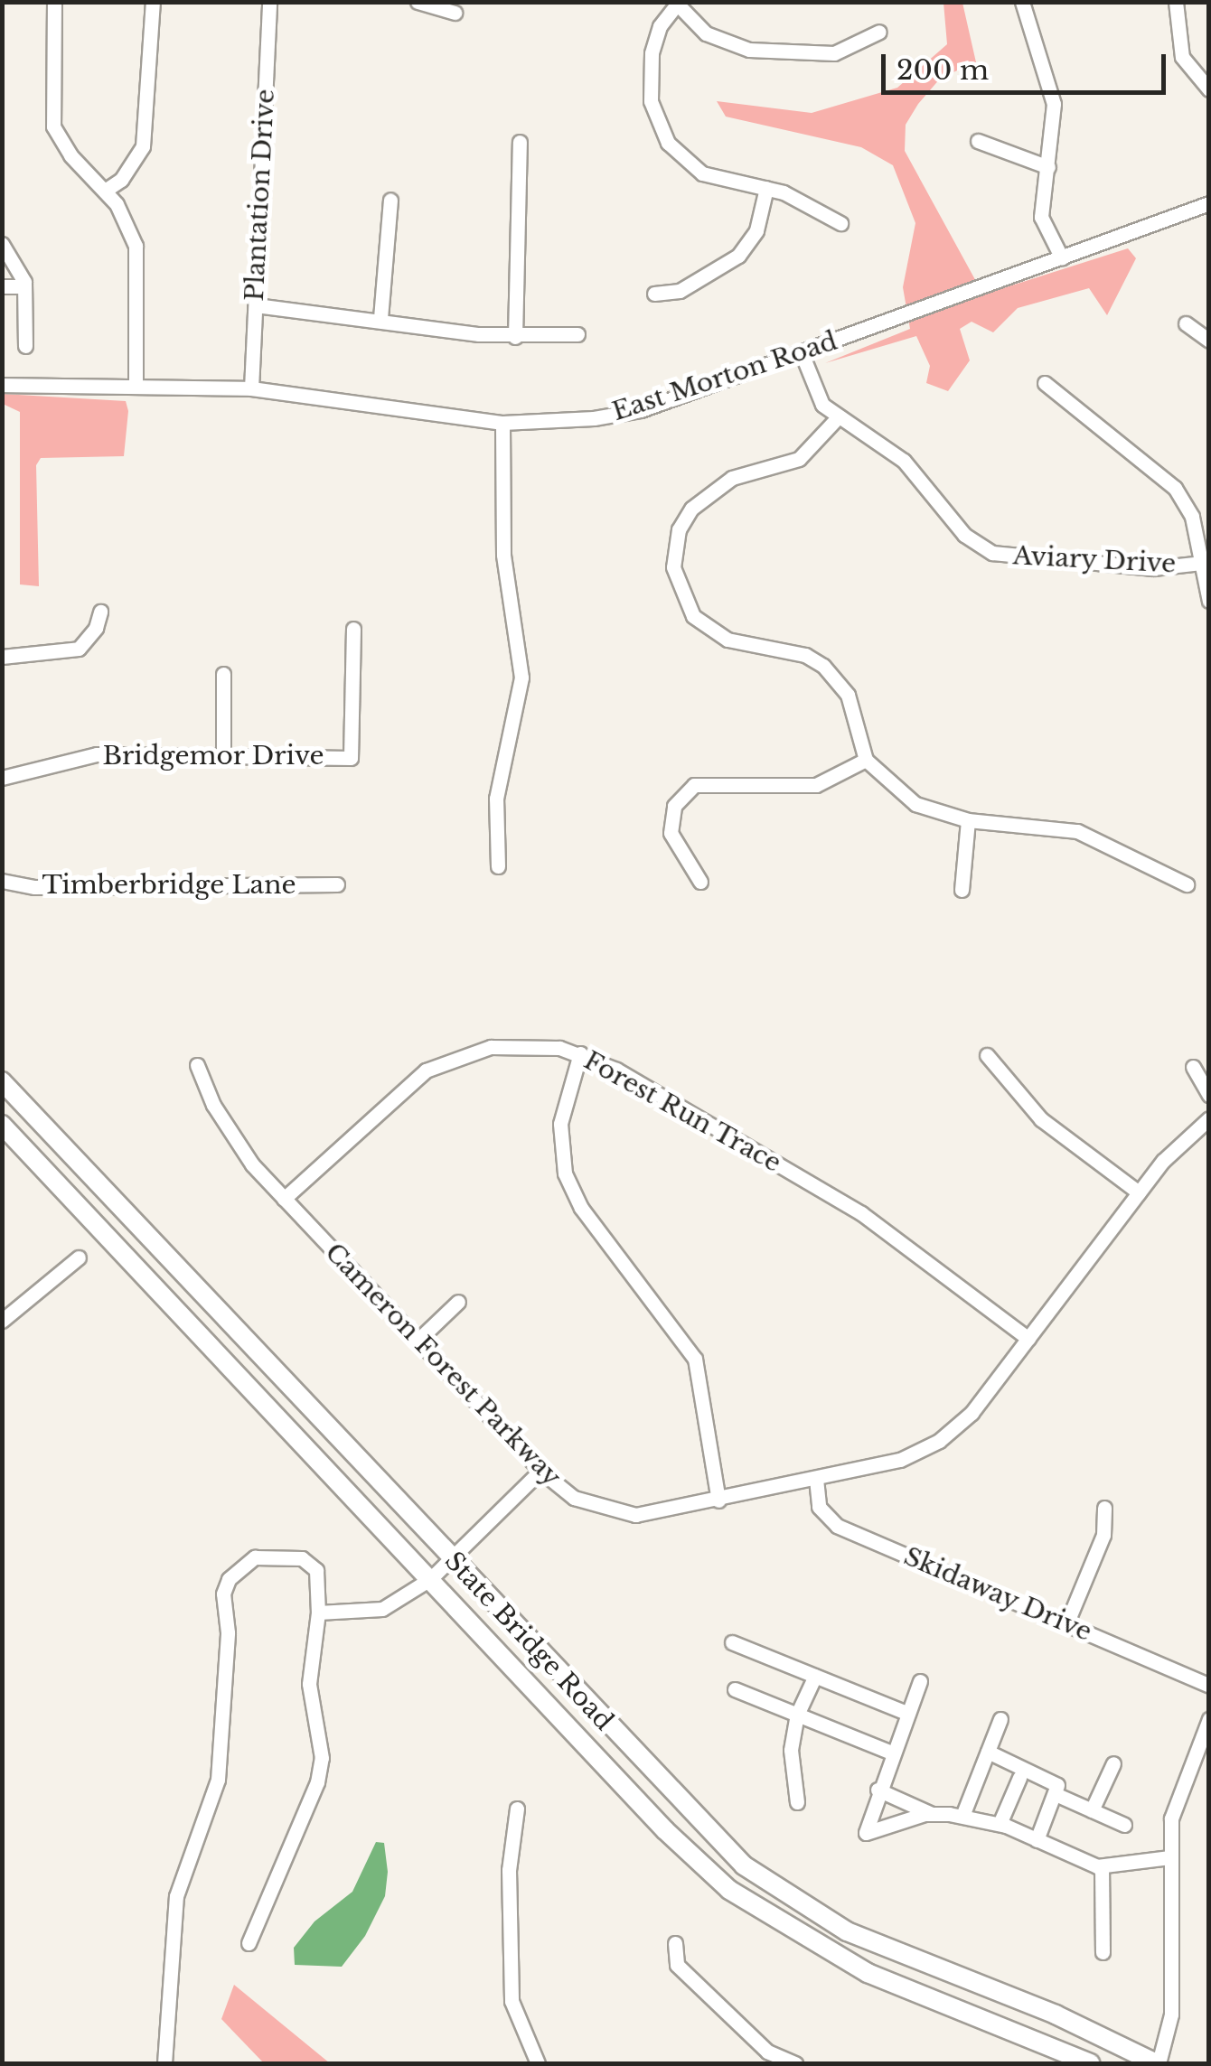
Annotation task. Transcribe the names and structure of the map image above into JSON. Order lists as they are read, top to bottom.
{
  "streets": {
    "highway": ["State Bridge Road"],
    "street": [
      "Plantation Drive",
      "East Morton Road",
      "Aviary Drive",
      "Bridgemor Drive",
      "Timberbridge Lane",
      "Forest Run Trace",
      "Cameron Forest Parkway",
      "Skidaway Drive"
    ]
  },
  "crossings": [
    ["Plantation Drive", "East Morton Road"],
    ["East Morton Road", "Aviary Drive"],
    ["Forest Run Trace", "Cameron Forest Parkway"],
    ["Cameron Forest Parkway", "Skidaway Drive"]
  ],
  "scale_bar": "200 m"
}
